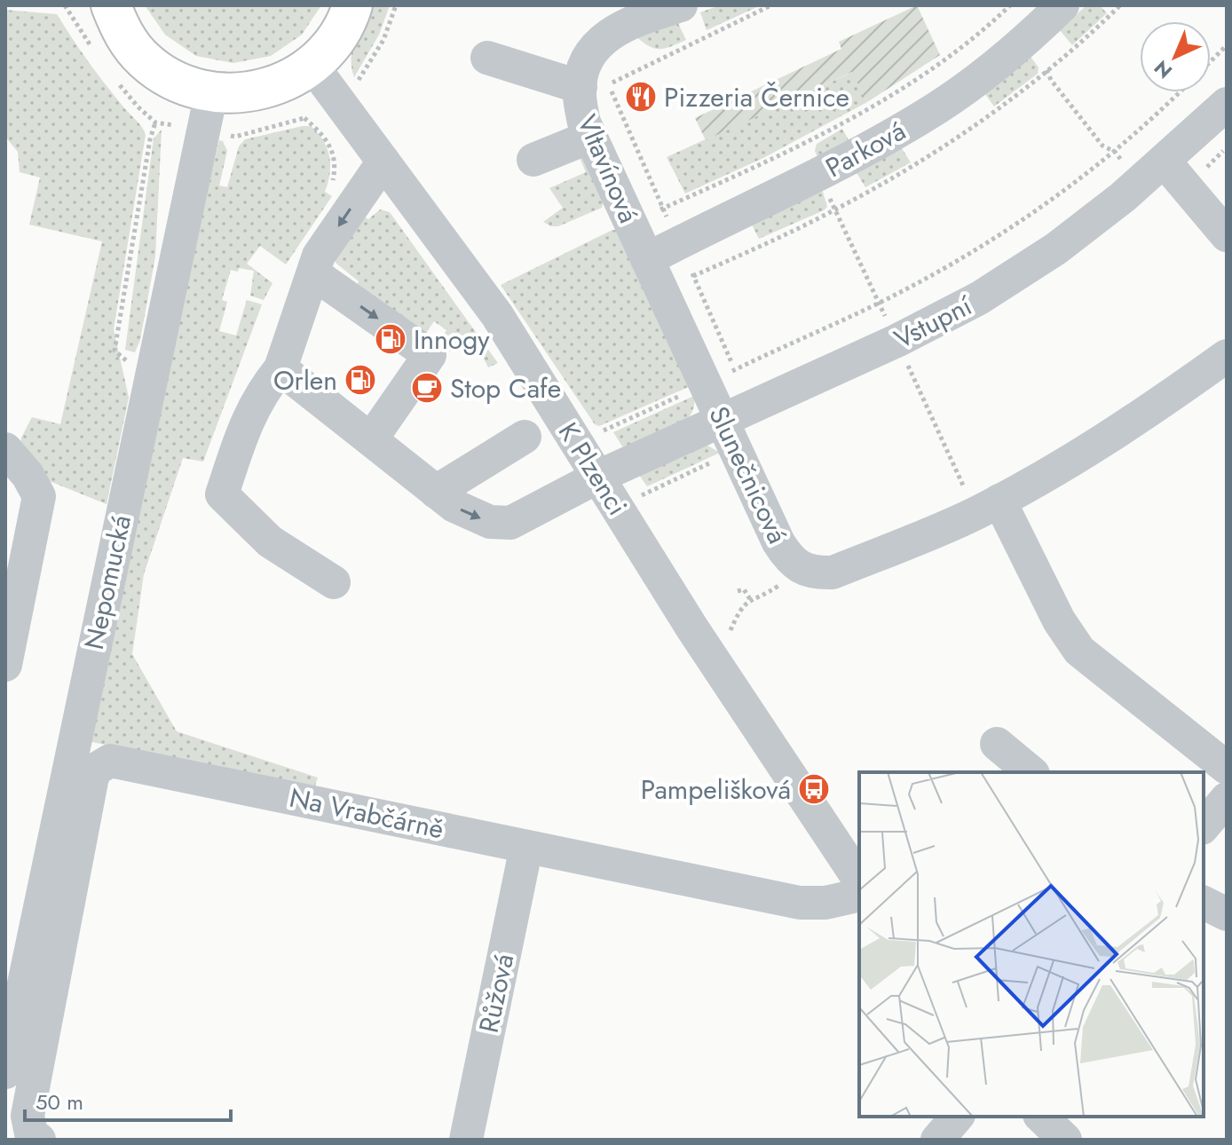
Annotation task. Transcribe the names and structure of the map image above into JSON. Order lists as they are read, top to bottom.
{
  "streets": {
    "street": [
      "Parková",
      "Vltavínová",
      "Vstupní",
      "K Plzenci",
      "Slunečnicová",
      "Nepomucká",
      "Na Vrabčárně",
      "Růžová"
    ]
  },
  "crossings": [
    ["Parková", "Vltavínová"],
    ["Parková", "Slunečnicová"],
    ["Vltavínová", "Slunečnicová"],
    ["Vstupní", "K Plzenci"],
    ["Vstupní", "Slunečnicová"],
    ["Nepomucká", "Na Vrabčárně"],
    ["Na Vrabčárně", "Růžová"]
  ],
  "places": {
    "restaurant": ["Pizzeria Černice"],
    "fuel station": ["Innogy", "Orlen"],
    "cafe": ["Stop Cafe"],
    "bus stop": ["Pampelišková"]
  },
  "scale_bar": "50 m",
  "north": "bottom left"
}
